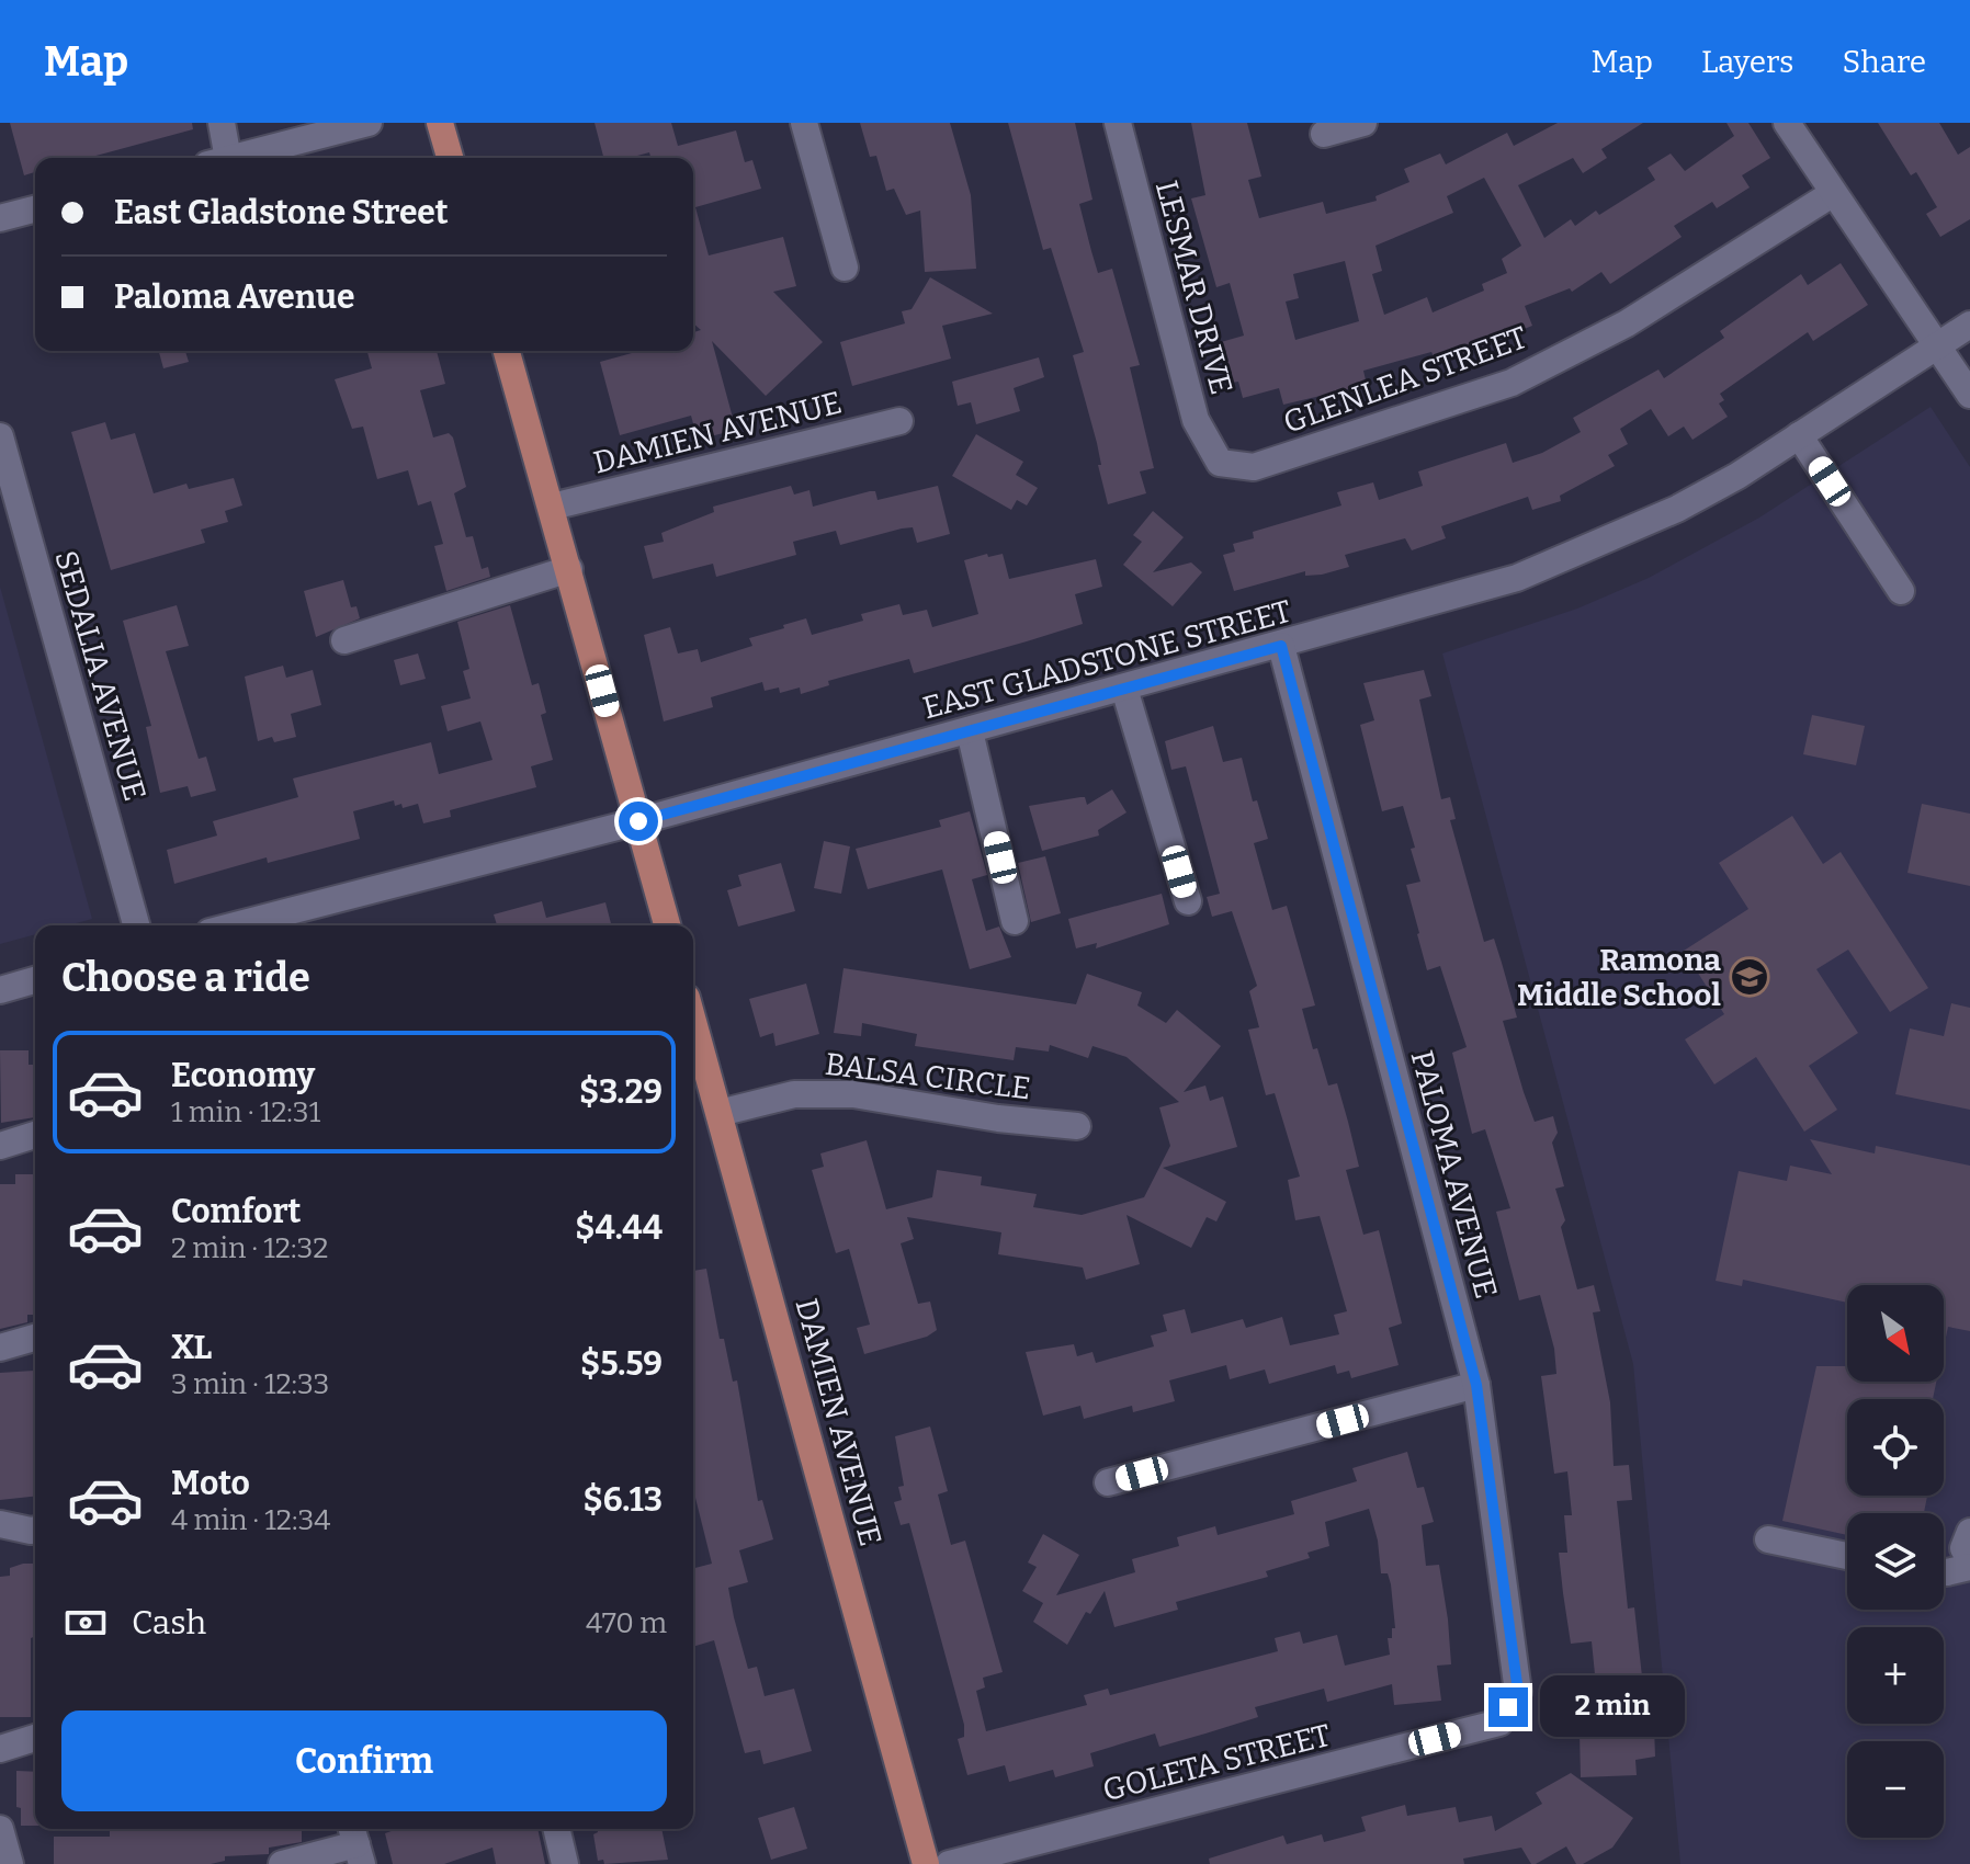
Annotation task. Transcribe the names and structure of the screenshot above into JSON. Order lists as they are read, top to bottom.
{
  "streets": {
    "main road": ["DAMIEN AVENUE"],
    "street": [
      "LESMAR DRIVE",
      "GLENLEA STREET",
      "EAST GLADSTONE STREET",
      "SEDALIA AVENUE",
      "BALSA CIRCLE",
      "PALOMA AVENUE",
      "GOLETA STREET"
    ]
  },
  "crossings": [
    ["LESMAR DRIVE", "GLENLEA STREET"],
    ["DAMIEN AVENUE", "BALSA CIRCLE"],
    ["EAST GLADSTONE STREET", "PALOMA AVENUE"],
    ["PALOMA AVENUE", "GOLETA STREET"]
  ],
  "places": {
    "school or university": ["Ramona Middle School"]
  },
  "north": "bottom right",
  "page": {
    "header": "Map",
    "nav": ["Map", "Layers", "Share"],
    "banner": ["East Gladstone Street", "Paloma Avenue"],
    "heading": "Choose a ride",
    "list": [
      {
        "name": "Economy",
        "note": "1 min · 12:31",
        "value": "$3.29"
      },
      {
        "name": "Comfort",
        "note": "2 min · 12:32",
        "value": "$4.44"
      },
      {
        "name": "XL",
        "note": "3 min · 12:33",
        "value": "$5.59"
      },
      {
        "name": "Moto",
        "note": "4 min · 12:34",
        "value": "$6.13"
      }
    ],
    "map_buttons": ["+", "−"],
    "pay": ["Cash", "470 m"],
    "bubble": "2 min",
    "buttons": "Confirm"
  }
}
